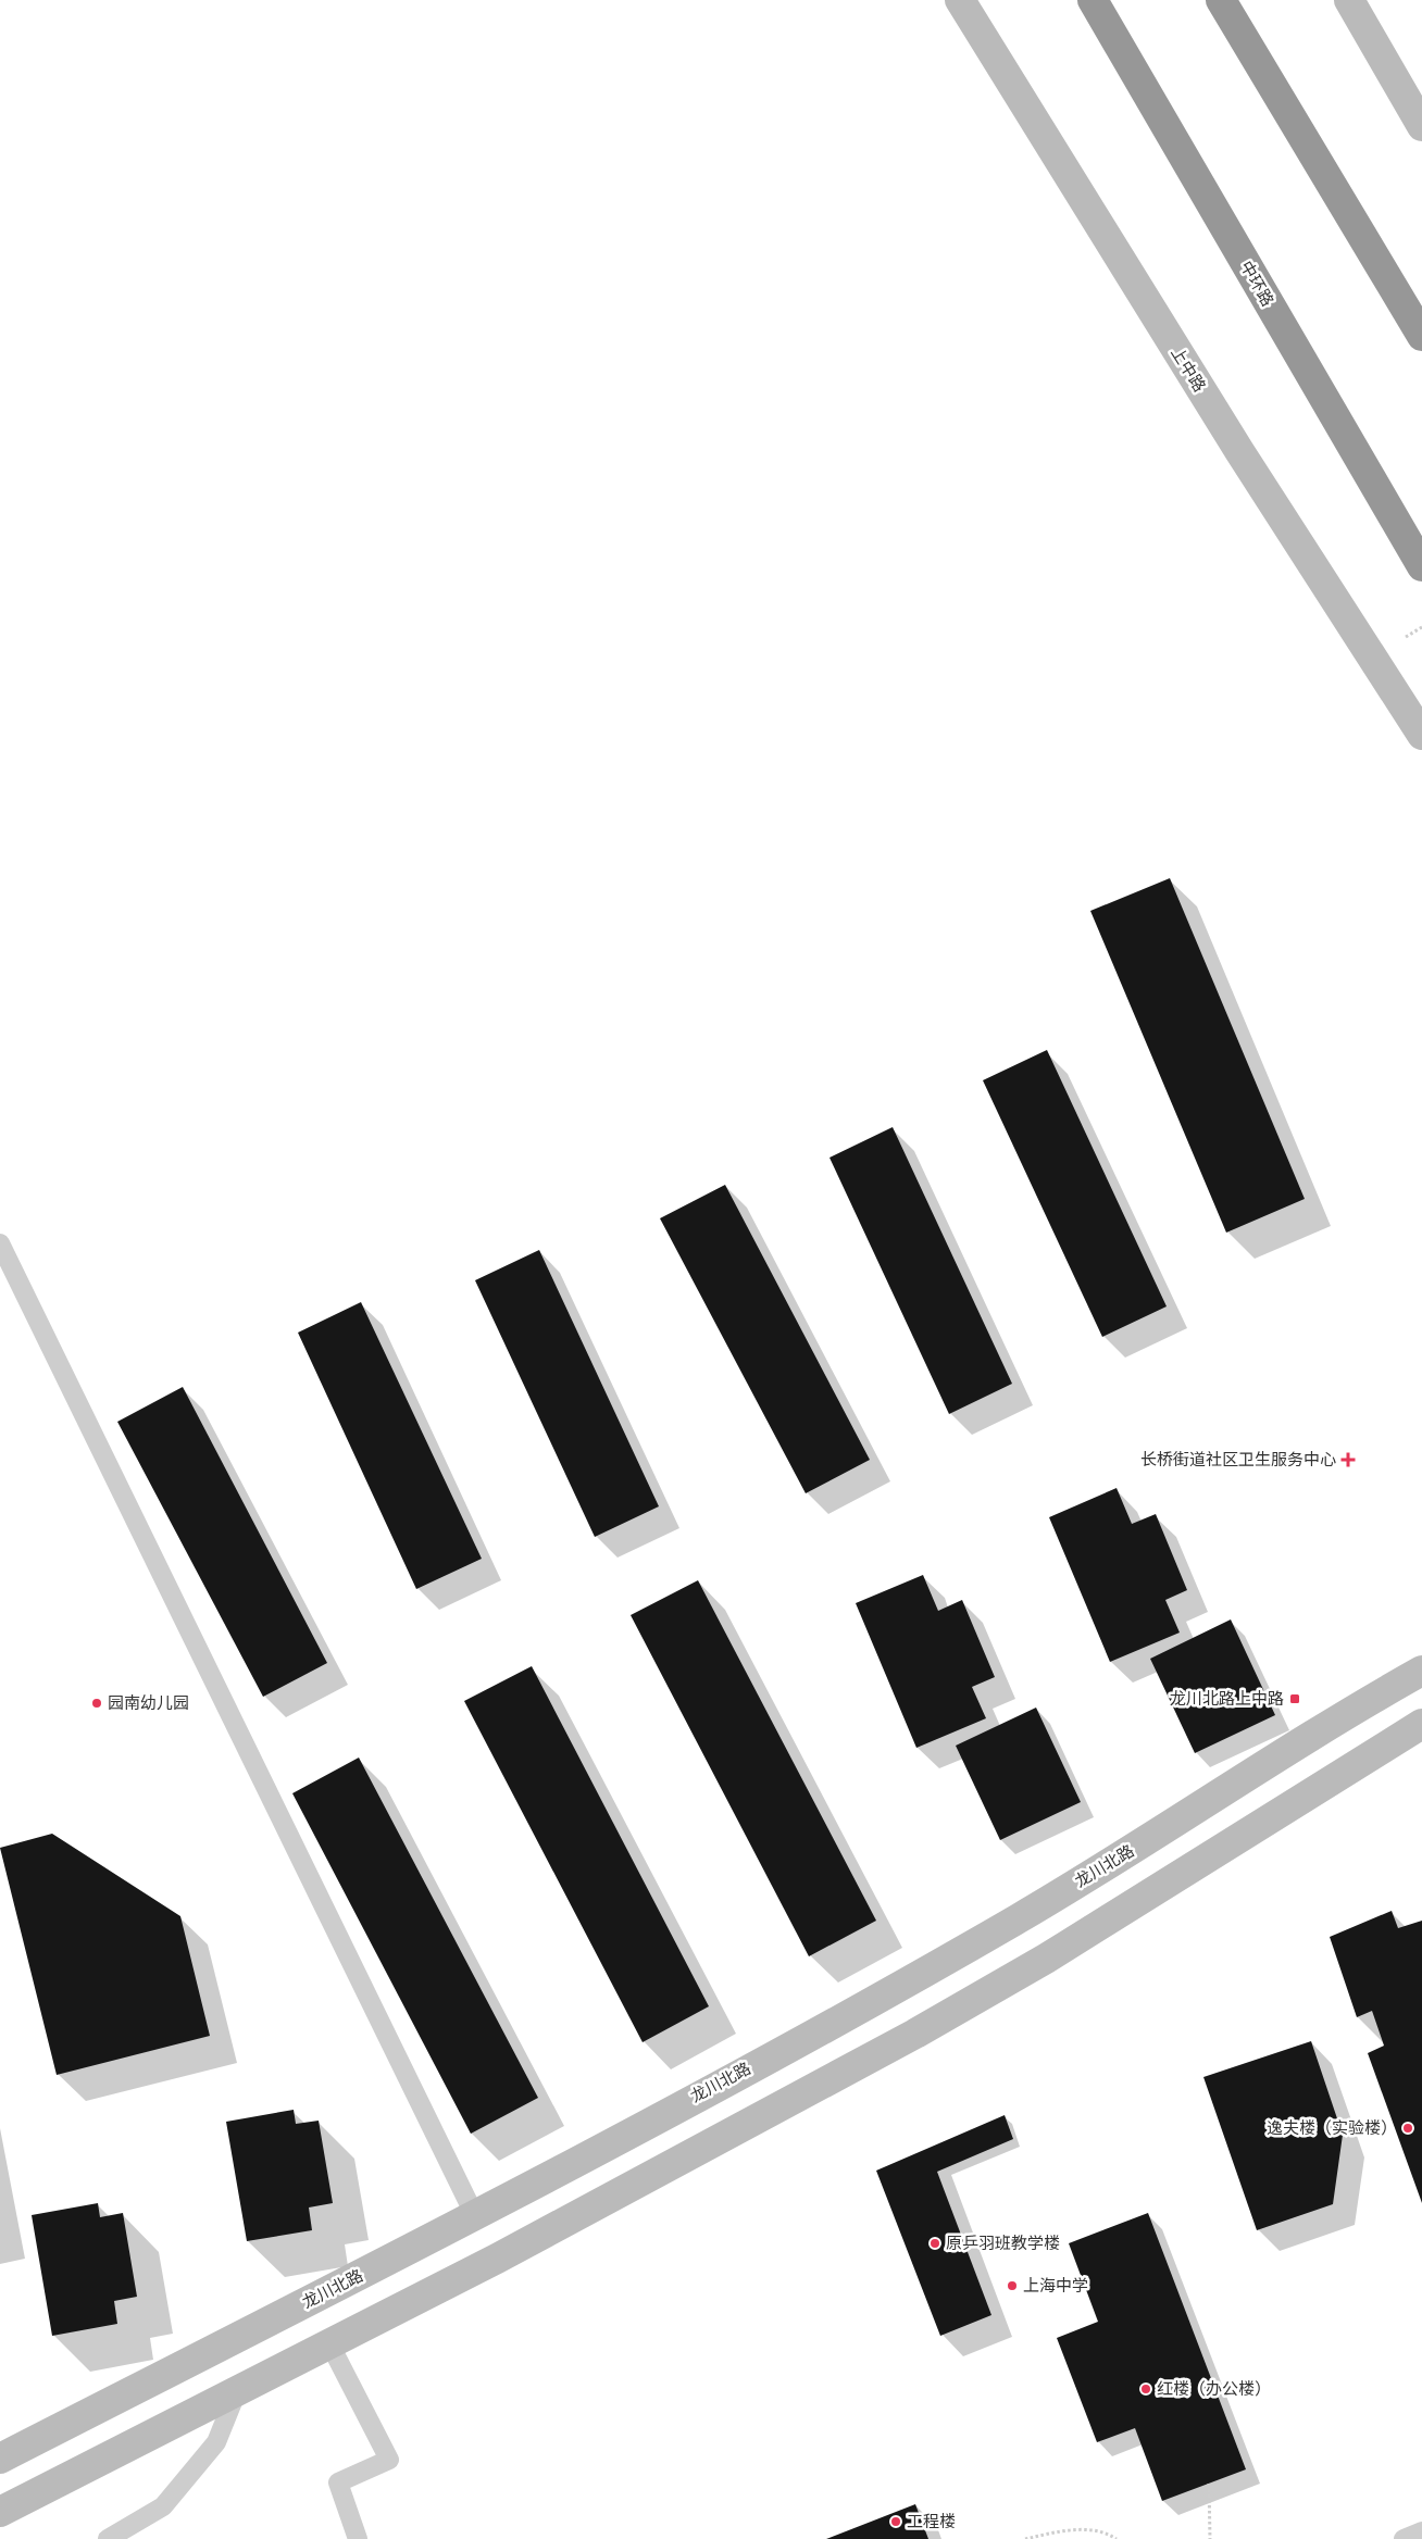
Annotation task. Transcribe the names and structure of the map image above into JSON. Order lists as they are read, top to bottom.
{
  "streets": {
    "highway": ["中环路"],
    "street": ["上中路", "龙川北路"]
  },
  "places": {
    "health": ["长桥街道社区卫生服务中心"],
    "transit": ["龙川北路上中路"],
    "other": [
      "园南幼儿园",
      "逸夫楼（实验楼）",
      "原乒羽班教学楼",
      "上海中学",
      "红楼（办公楼）",
      "工程楼"
    ]
  }
}
